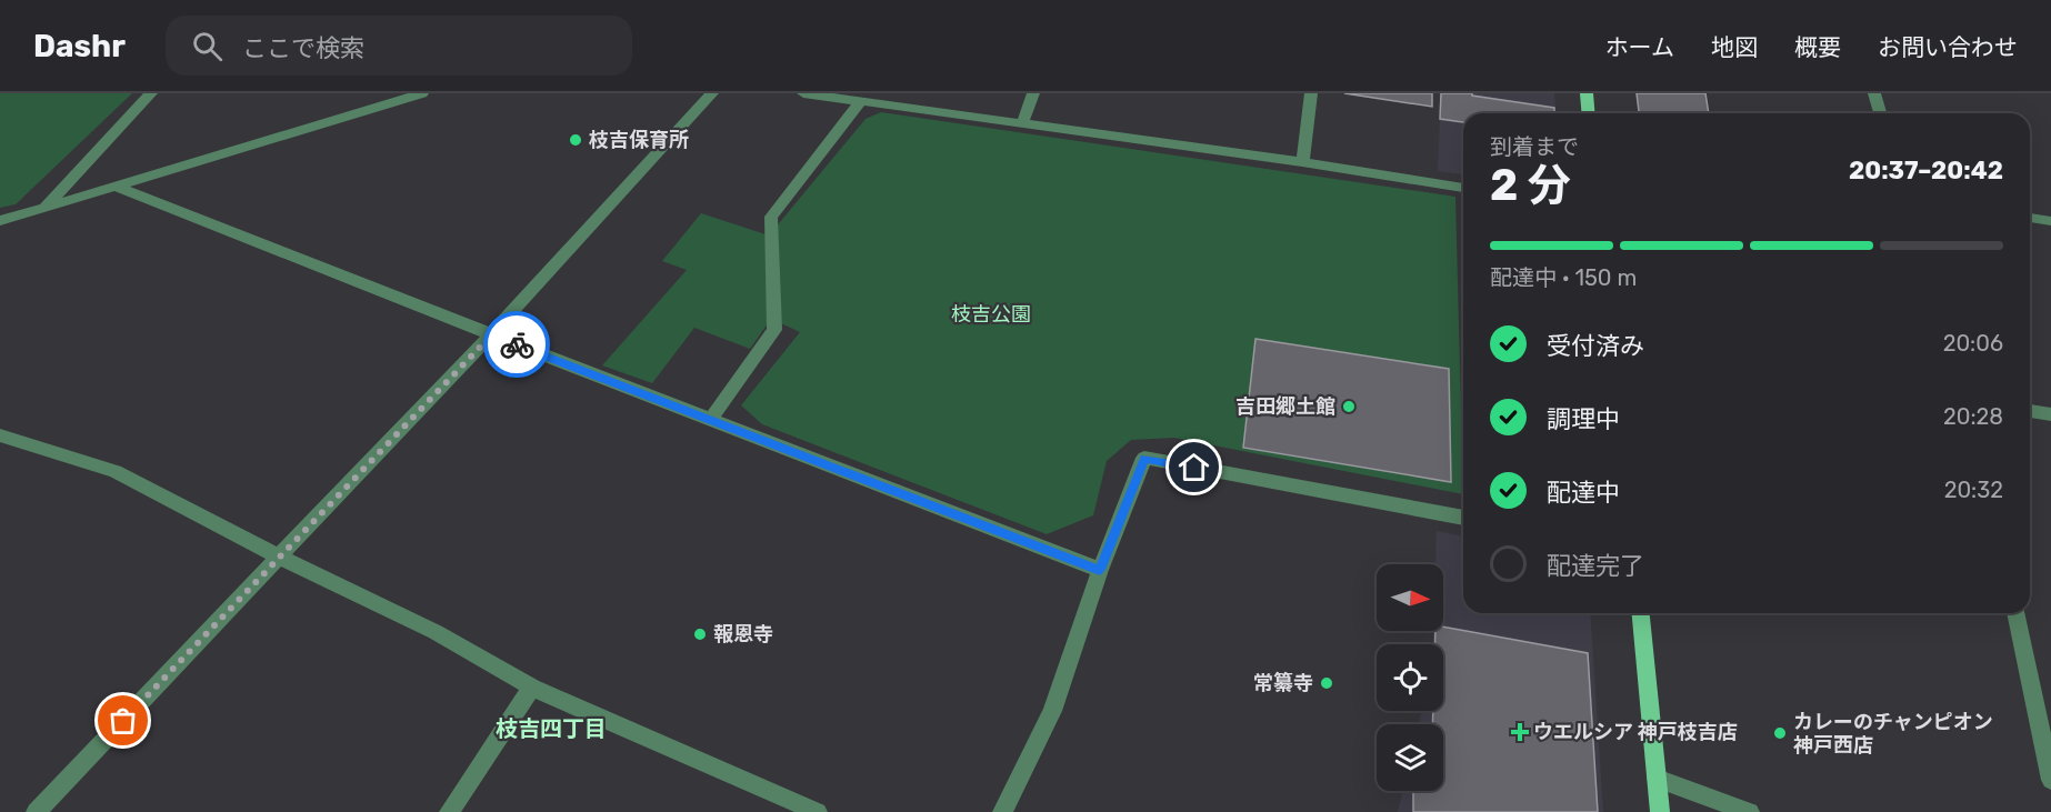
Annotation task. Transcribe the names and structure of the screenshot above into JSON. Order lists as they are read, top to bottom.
{
  "districts": ["枝吉四丁目"],
  "parks": ["枝吉公園"],
  "places": {
    "other": [
      "枝吉保育所",
      "吉田郷土館",
      "報恩寺",
      "常纂寺",
      "カレーのチャンピオン 神戸西店"
    ],
    "health": ["ウエルシア 神戸枝吉店"]
  },
  "north": "right",
  "page": {
    "header": "Dashr",
    "search": "ここで検索",
    "nav": [
      "ホーム",
      "地図",
      "概要",
      "お問い合わせ"
    ],
    "heading": ["2 分", "到着まで", "20:37–20:42"],
    "bar": "配達中 · 150 m",
    "list": [
      ["受付済み", "20:06"],
      ["調理中", "20:28"],
      ["配達中", "20:32"],
      "配達完了"
    ]
  }
}
